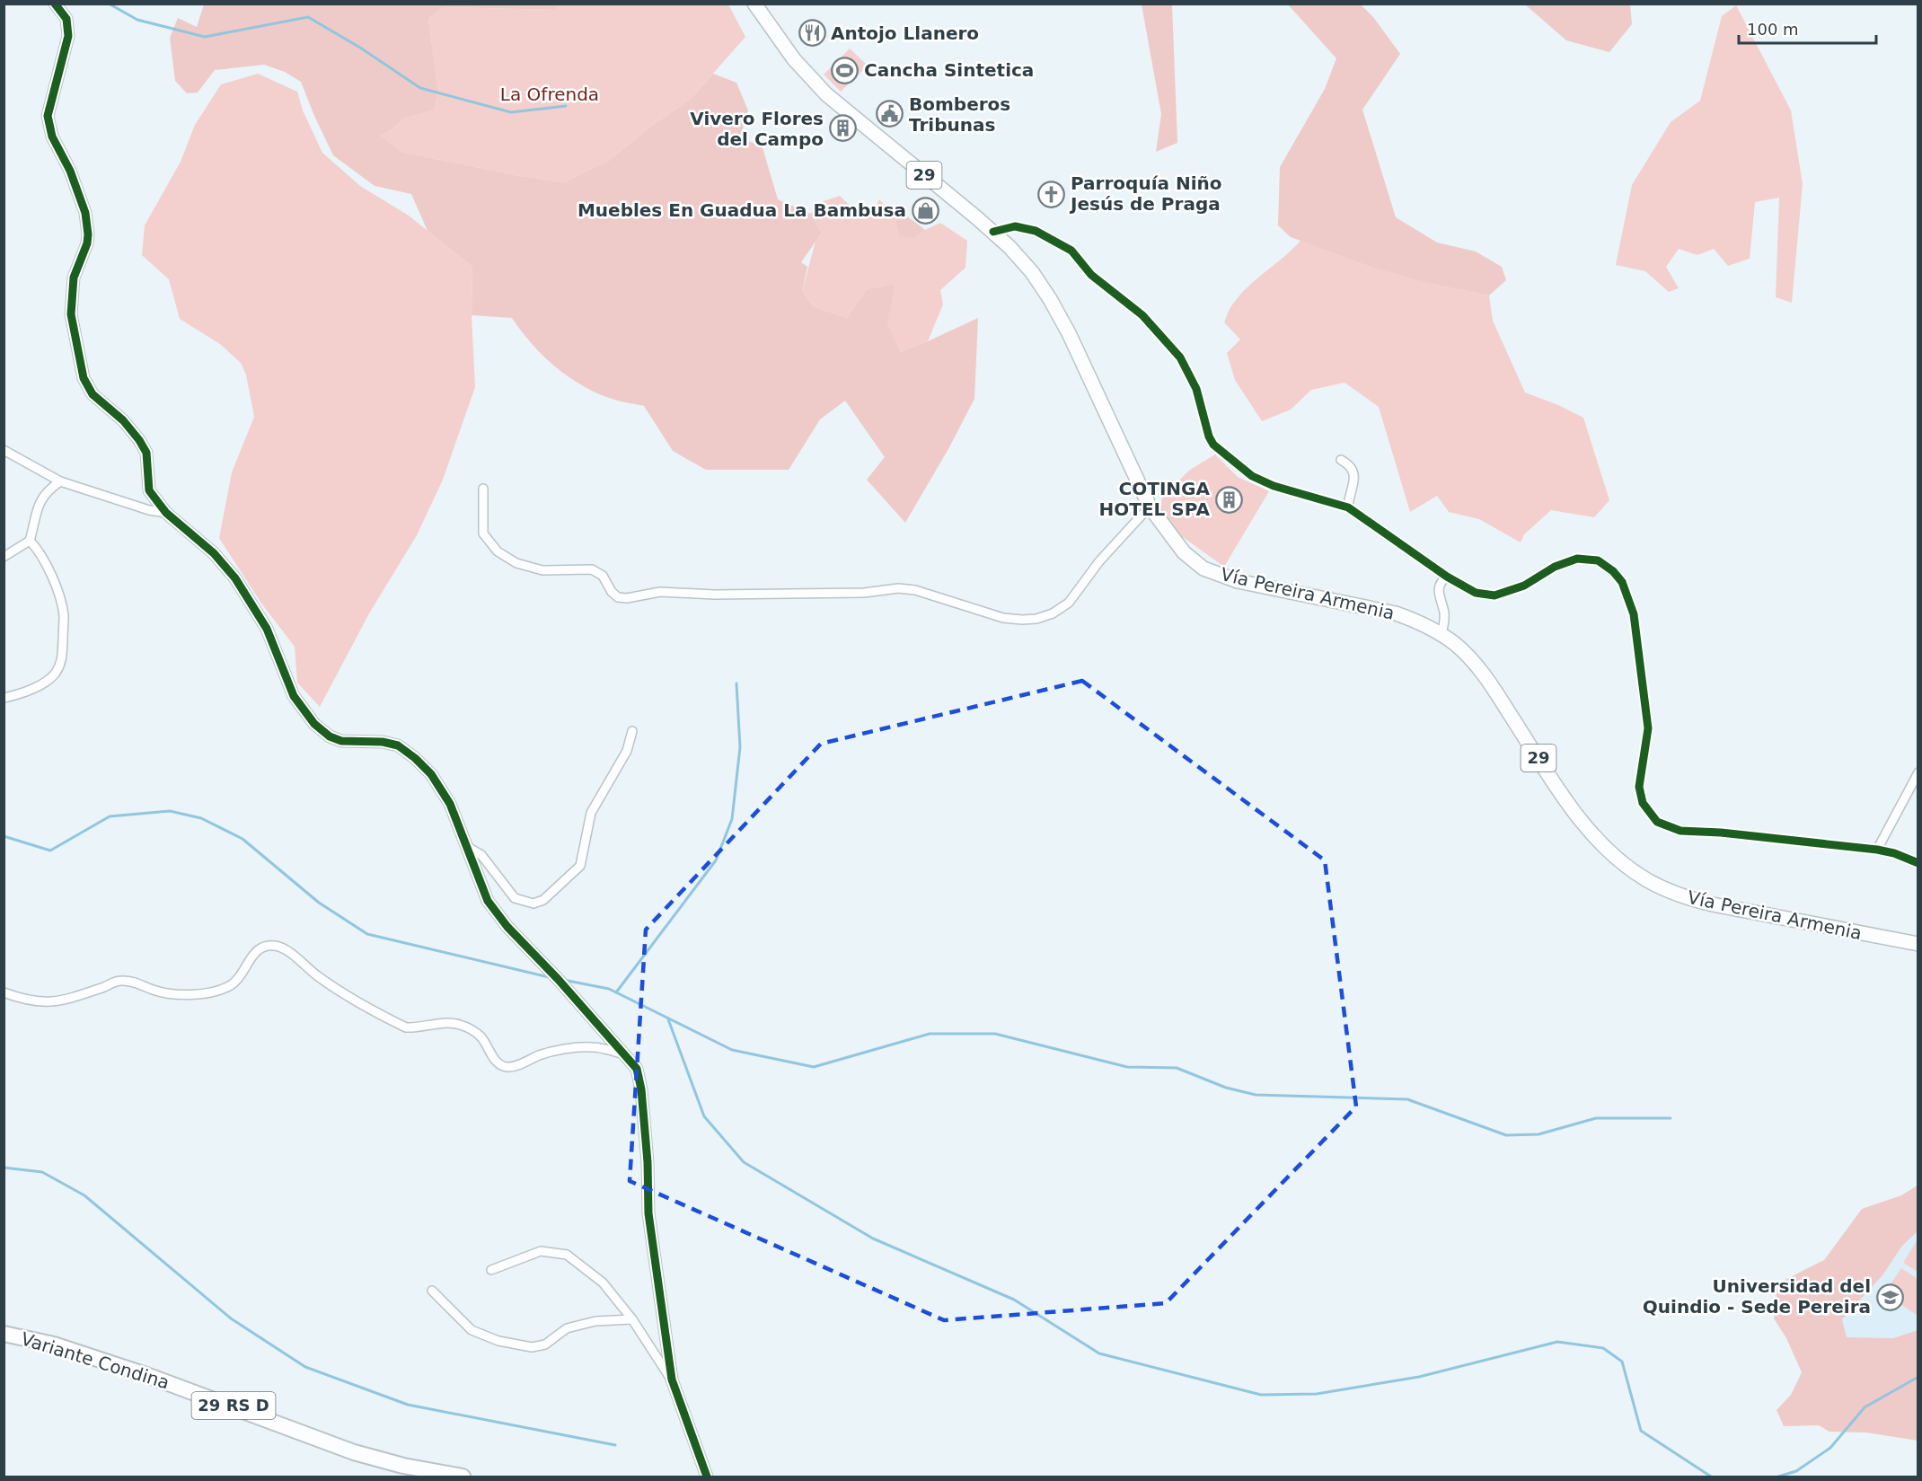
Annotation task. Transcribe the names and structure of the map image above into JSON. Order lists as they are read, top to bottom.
{
  "streets": {
    "highway": ["Variante Condina", "29 RS D"],
    "main road": ["29", "Vía Pereira Armenia"]
  },
  "parks": ["La Ofrenda"],
  "places": {
    "restaurant": ["Antojo Llanero"],
    "sports": ["Cancha Sintetica"],
    "public building": ["Bomberos Tribunas"],
    "building": ["Vivero Flores del Campo", "COTINGA HOTEL SPA"],
    "church": ["Parroquía Niño Jesús de Praga"],
    "shop": ["Muebles En Guadua La Bambusa"],
    "school or university": ["Universidad del Quindio - Sede Pereira"]
  },
  "scale_bar": "100 m"
}
